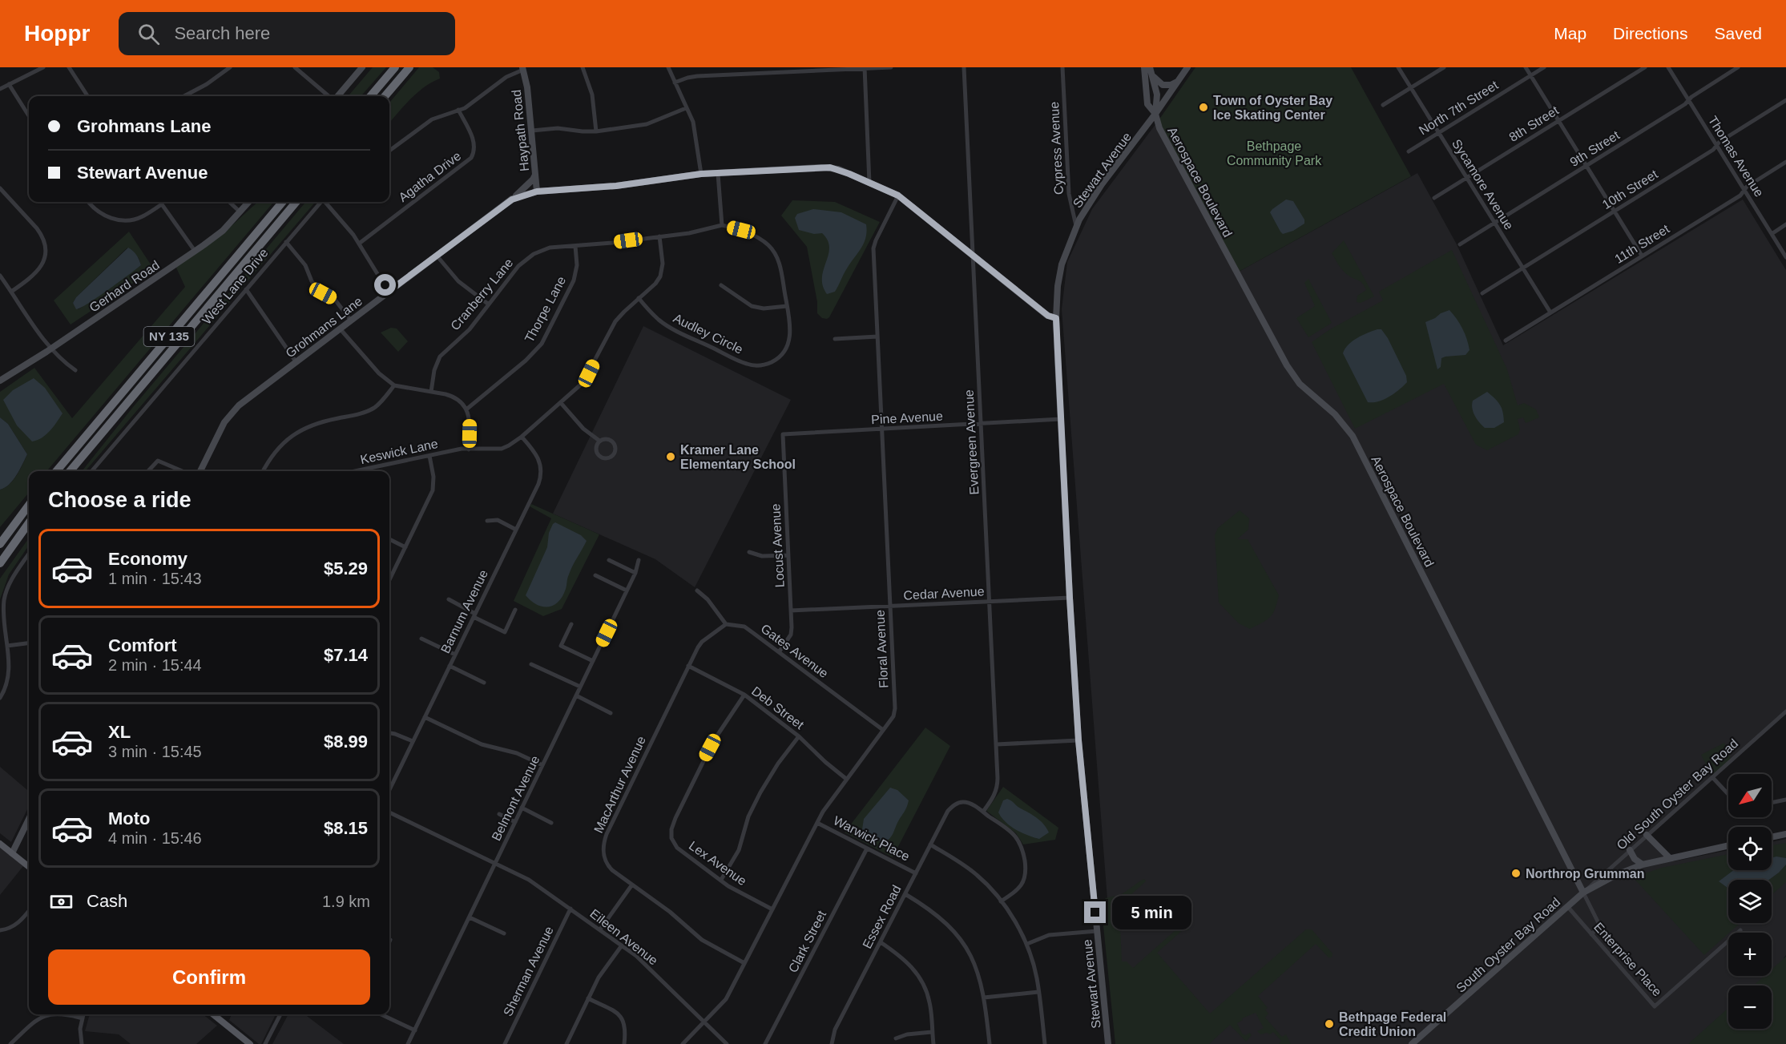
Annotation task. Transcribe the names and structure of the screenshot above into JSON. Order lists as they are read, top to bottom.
{
  "streets": {
    "highway": ["NY 135"],
    "street": [
      "North 7th Street",
      "8th Street",
      "Haypath Road",
      "Cypress Avenue",
      "9th Street",
      "Thomas Avenue",
      "Stewart Avenue",
      "Agatha Drive",
      "Aerospace Boulevard",
      "Sycamore Avenue",
      "10th Street",
      "11th Street",
      "Gerhard Road",
      "West Lane Drive",
      "Cranberry Lane",
      "Thorpe Lane",
      "Grohmans Lane",
      "Audley Circle",
      "Pine Avenue",
      "Evergreen Avenue",
      "Keswick Lane",
      "Locust Avenue",
      "Cedar Avenue",
      "Barnum Avenue",
      "Floral Avenue",
      "Gates Avenue",
      "Deb Street",
      "MacArthur Avenue",
      "Old South Oyster Bay Road",
      "Belmont Avenue",
      "Warwick Place",
      "Lex Avenue",
      "Essex Road",
      "Eileen Avenue",
      "Clark Street",
      "South Oyster Bay Road",
      "Enterprise Place",
      "Sherman Avenue"
    ]
  },
  "crossings": [
    ["North 7th Street", "Sycamore Avenue"],
    ["8th Street", "Sycamore Avenue"],
    ["Haypath Road", "Grohmans Lane"],
    ["Cypress Avenue", "Stewart Avenue"],
    ["9th Street", "Thomas Avenue"],
    ["9th Street", "Sycamore Avenue"],
    ["Thomas Avenue", "10th Street"],
    ["Thomas Avenue", "11th Street"],
    ["Stewart Avenue", "Aerospace Boulevard"],
    ["Stewart Avenue", "Grohmans Lane"],
    ["Stewart Avenue", "Pine Avenue"],
    ["Stewart Avenue", "Cedar Avenue"],
    ["Aerospace Boulevard", "Old South Oyster Bay Road"],
    ["Aerospace Boulevard", "South Oyster Bay Road"],
    ["Aerospace Boulevard", "Enterprise Place"],
    ["Sycamore Avenue", "10th Street"],
    ["Sycamore Avenue", "11th Street"],
    ["Cranberry Lane", "Thorpe Lane"],
    ["Cranberry Lane", "Audley Circle"],
    ["Cranberry Lane", "Keswick Lane"],
    ["Grohmans Lane", "Evergreen Avenue"],
    ["Grohmans Lane", "Floral Avenue"],
    ["Audley Circle", "Keswick Lane"],
    ["Pine Avenue", "Evergreen Avenue"],
    ["Pine Avenue", "Locust Avenue"],
    ["Pine Avenue", "Floral Avenue"],
    ["Evergreen Avenue", "Cedar Avenue"],
    ["Evergreen Avenue", "Essex Road"],
    ["Keswick Lane", "Barnum Avenue"],
    ["Locust Avenue", "Cedar Avenue"],
    ["Locust Avenue", "Gates Avenue"],
    ["Cedar Avenue", "Floral Avenue"],
    ["Floral Avenue", "Gates Avenue"],
    ["Floral Avenue", "Deb Street"],
    ["Floral Avenue", "MacArthur Avenue"],
    ["Floral Avenue", "Warwick Place"],
    ["Floral Avenue", "Lex Avenue"],
    ["Floral Avenue", "Eileen Avenue"],
    ["Gates Avenue", "MacArthur Avenue"],
    ["Deb Street", "MacArthur Avenue"],
    ["Deb Street", "Lex Avenue"],
    ["Old South Oyster Bay Road", "South Oyster Bay Road"],
    ["Belmont Avenue", "Eileen Avenue"],
    ["Warwick Place", "Essex Road"],
    ["Warwick Place", "Clark Street"],
    ["Eileen Avenue", "Sherman Avenue"],
    ["South Oyster Bay Road", "Enterprise Place"]
  ],
  "parks": ["Bethpage Community Park"],
  "places": [
    "Town of Oyster Bay Ice Skating Center",
    "Kramer Lane Elementary School",
    "Northrop Grumman",
    "Bethpage Federal Credit Union"
  ],
  "north": "bottom left",
  "page": {
    "header": "Hoppr",
    "search": "Search here",
    "nav": ["Map", "Directions", "Saved"],
    "banner": ["Grohmans Lane", "Stewart Avenue"],
    "heading": "Choose a ride",
    "list": [
      {
        "name": "Economy",
        "note": "1 min · 15:43",
        "value": "$5.29"
      },
      {
        "name": "Comfort",
        "note": "2 min · 15:44",
        "value": "$7.14"
      },
      {
        "name": "XL",
        "note": "3 min · 15:45",
        "value": "$8.99"
      },
      {
        "name": "Moto",
        "note": "4 min · 15:46",
        "value": "$8.15"
      }
    ],
    "map_buttons": ["+", "−"],
    "pay": ["Cash", "1.9 km"],
    "bubble": "5 min",
    "buttons": "Confirm"
  }
}
